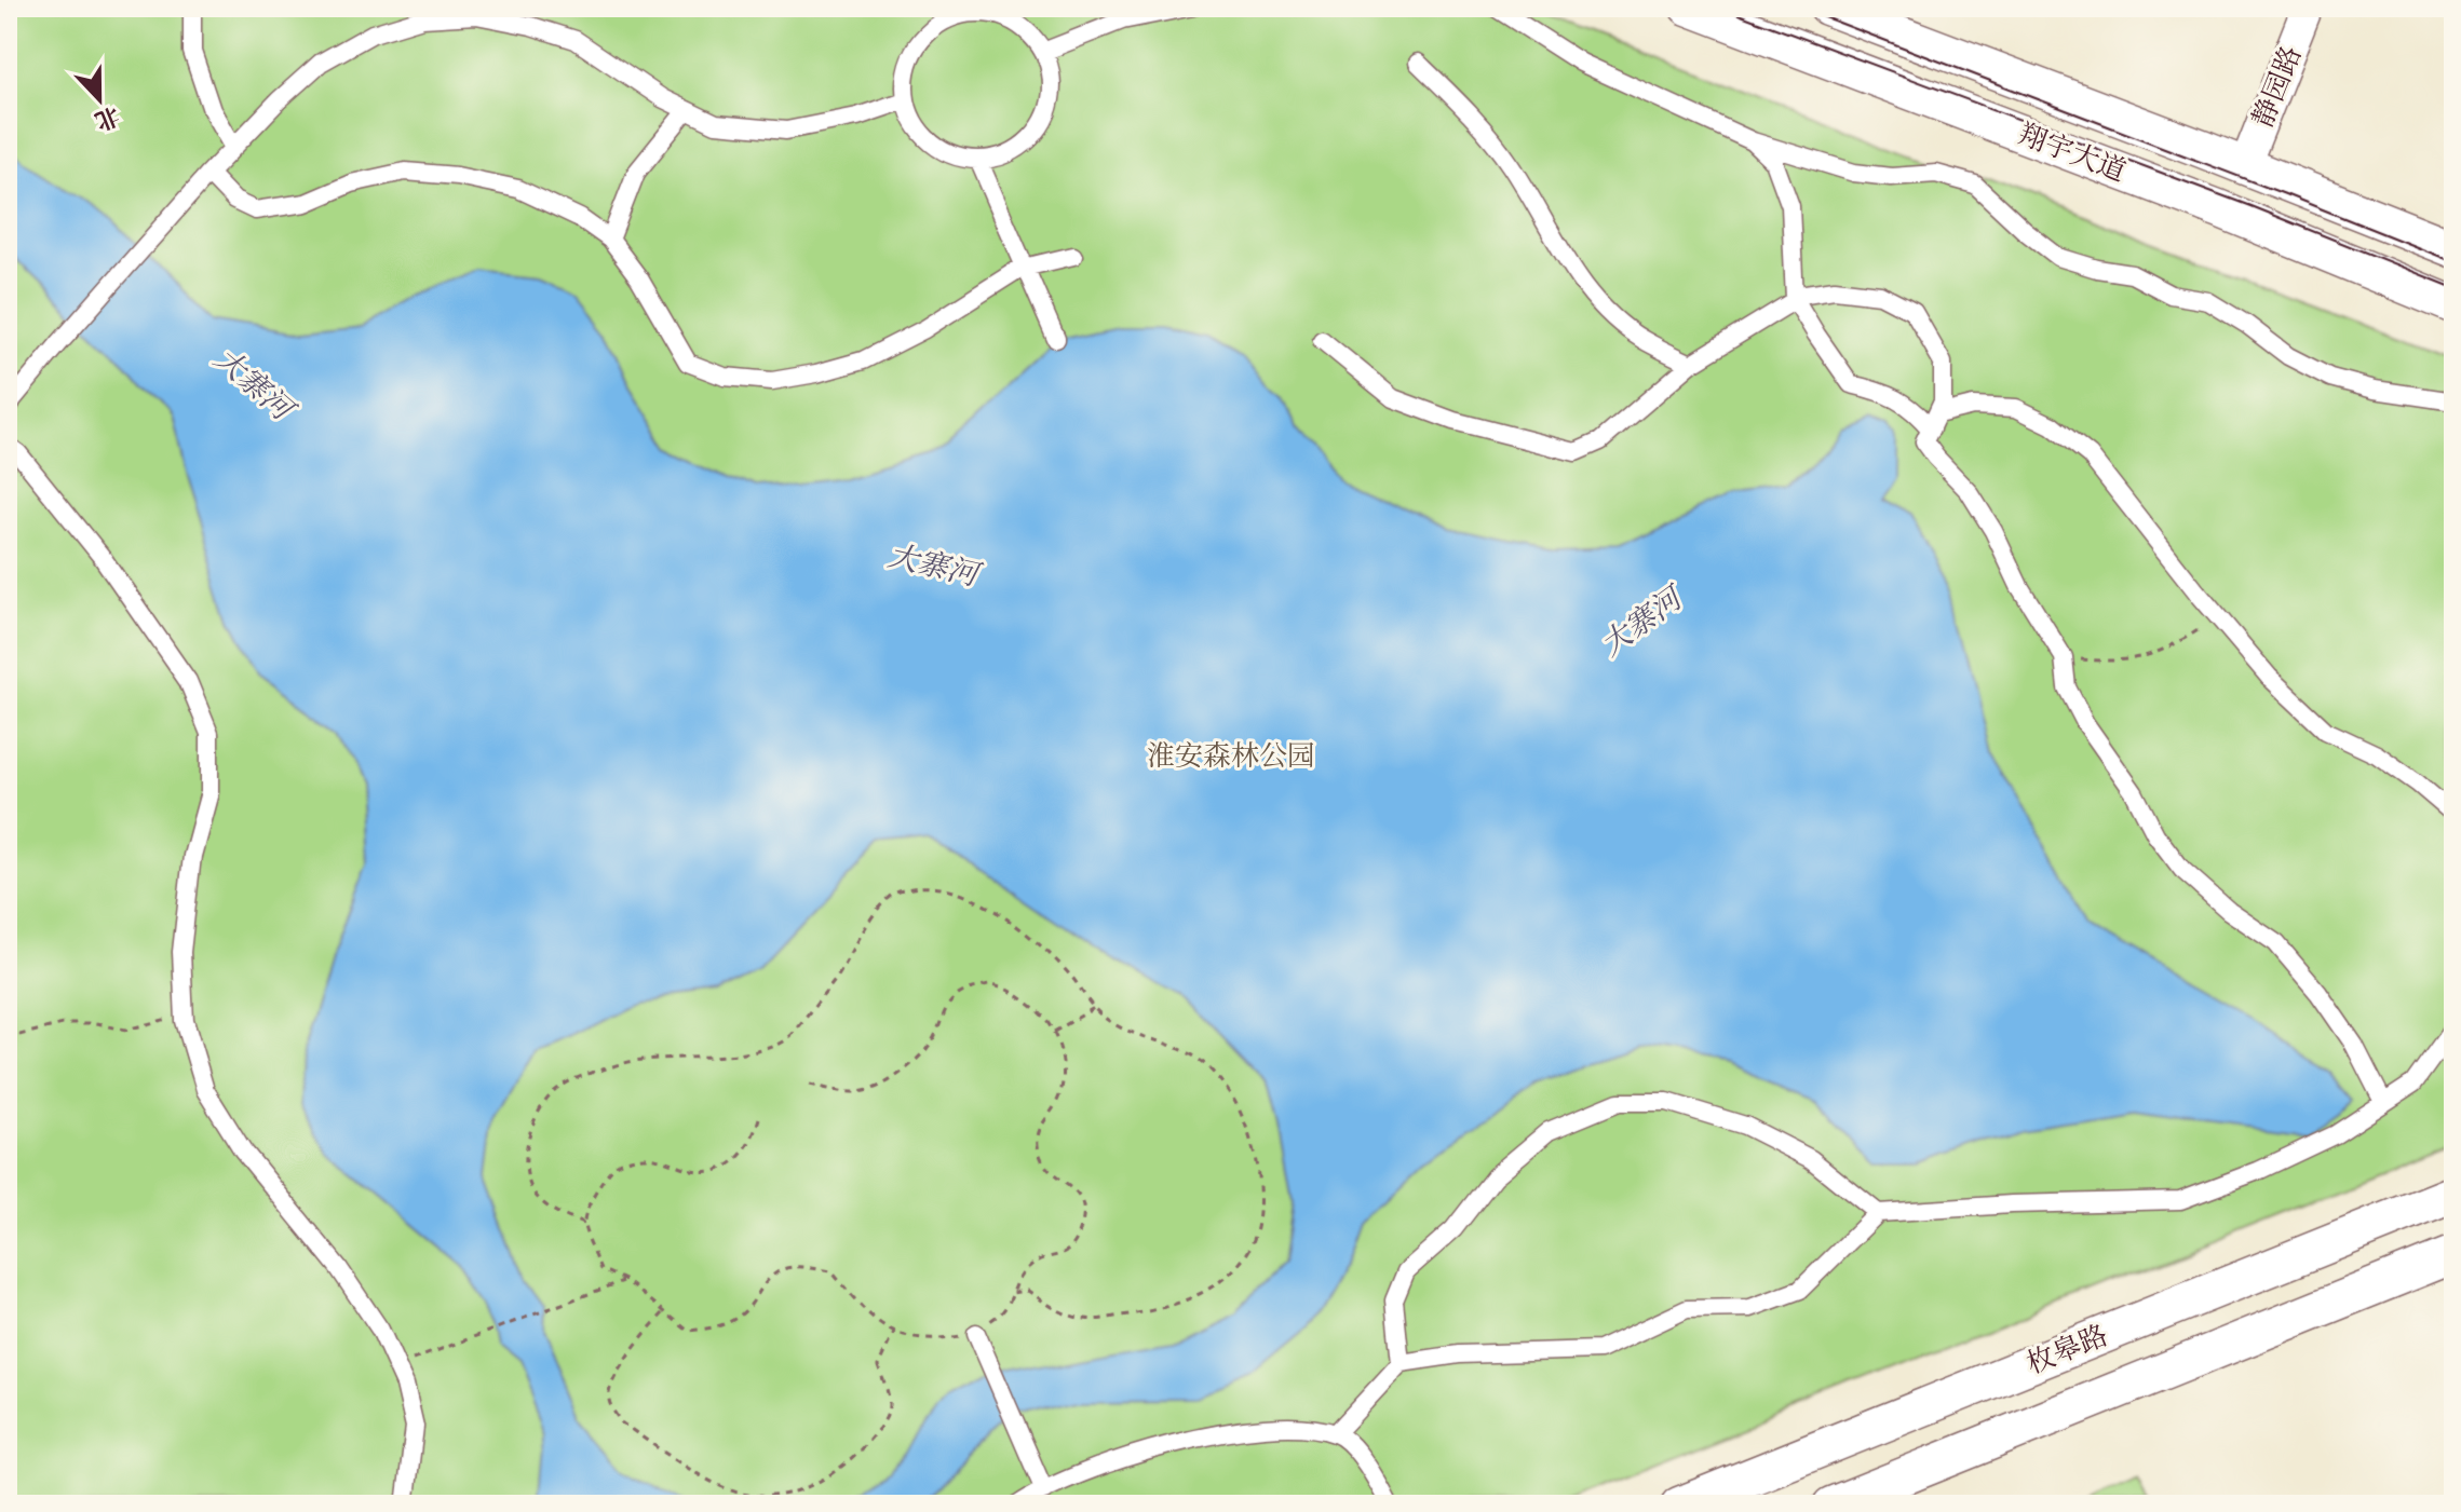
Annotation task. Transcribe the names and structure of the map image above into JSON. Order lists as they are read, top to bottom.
{
  "streets": {
    "main road": ["翔宇大道", "枚皋路"],
    "street": ["静园路"]
  },
  "crossings": [
    ["静园路", "翔宇大道"]
  ],
  "water": ["大寨河"],
  "parks": ["淮安森林公园"],
  "north": "bottom"
}
